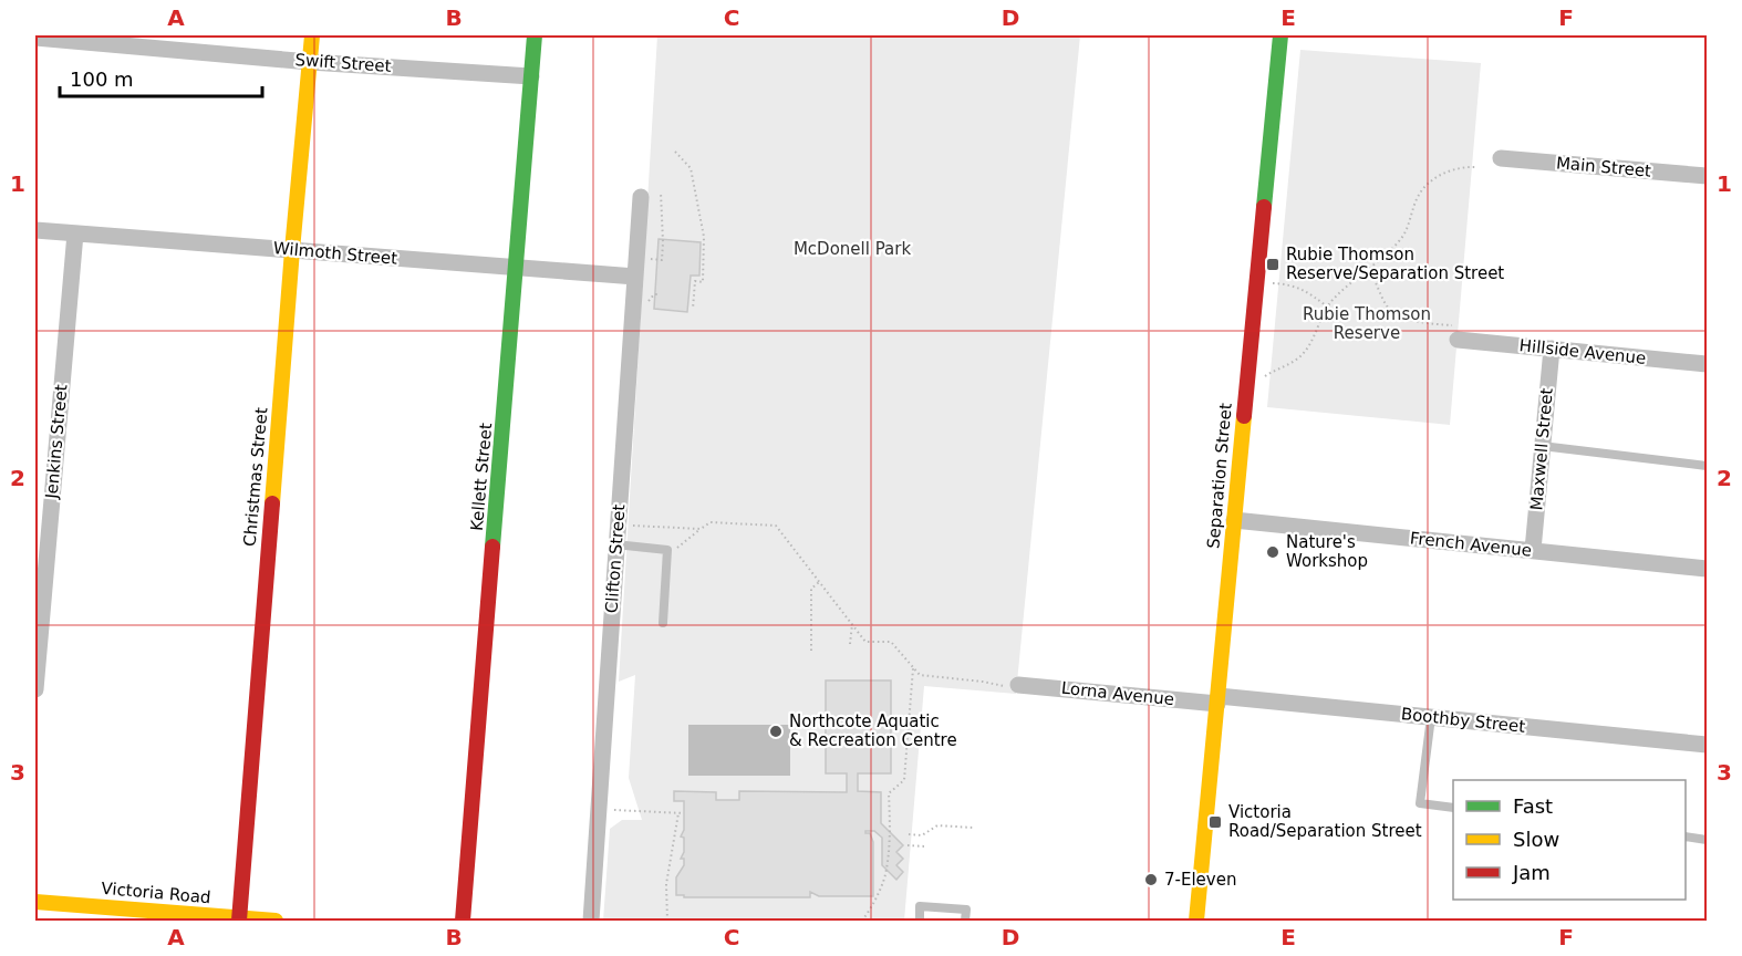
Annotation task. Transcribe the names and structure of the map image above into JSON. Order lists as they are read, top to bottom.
{
  "streets": {
    "street": [
      "Swift Street",
      "Main Street",
      "Wilmoth Street",
      "Hillside Avenue",
      "Jenkins Street",
      "Maxwell Street",
      "Separation Street",
      "Christmas Street",
      "Kellett Street",
      "French Avenue",
      "Clifton Street",
      "Lorna Avenue",
      "Boothby Street",
      "Victoria Road"
    ]
  },
  "crossings": [
    ["Swift Street", "Christmas Street"],
    ["Swift Street", "Kellett Street"],
    ["Wilmoth Street", "Jenkins Street"],
    ["Wilmoth Street", "Christmas Street"],
    ["Wilmoth Street", "Kellett Street"],
    ["Wilmoth Street", "Clifton Street"],
    ["Hillside Avenue", "Maxwell Street"],
    ["Maxwell Street", "French Avenue"],
    ["Separation Street", "French Avenue"],
    ["Separation Street", "Lorna Avenue"],
    ["Separation Street", "Boothby Street"],
    ["Christmas Street", "Victoria Road"],
    ["Lorna Avenue", "Boothby Street"]
  ],
  "parks": ["McDonell Park", "Rubie Thomson Reserve"],
  "places": {
    "transit": ["Rubie Thomson Reserve/Separation Street", "Victoria Road/Separation Street"],
    "other": ["Nature's Workshop", "Northcote Aquatic & Recreation Centre", "7-Eleven"]
  },
  "legend": ["Fast", "Slow", "Jam"],
  "scale_bar": "100 m",
  "grid": {
    "columns": [
      "A",
      "B",
      "C",
      "D",
      "E",
      "F"
    ],
    "rows": ["1", "2", "3"]
  }
}
